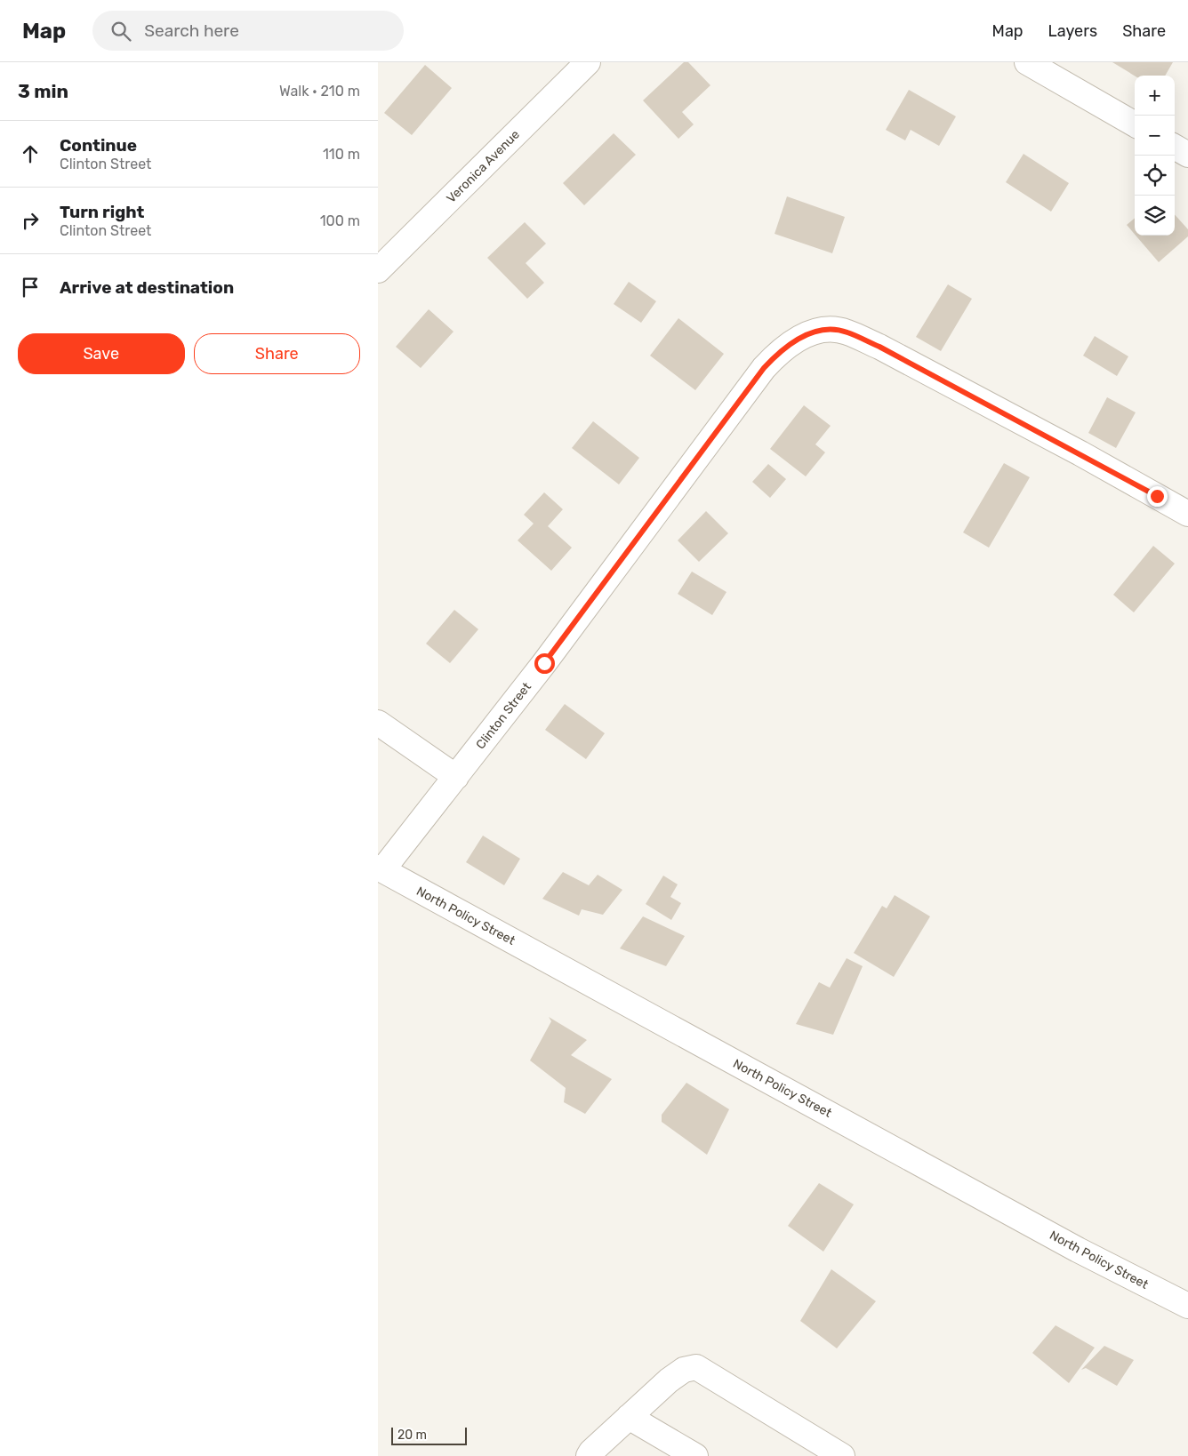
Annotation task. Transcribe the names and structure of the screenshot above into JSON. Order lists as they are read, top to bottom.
{
  "streets": {
    "street": ["Veronica Avenue", "Clinton Street", "North Policy Street"]
  },
  "crossings": [
    ["Clinton Street", "North Policy Street"]
  ],
  "scale_bar": "20 m",
  "page": {
    "header": "Map",
    "search": "Search here",
    "nav": ["Map", "Layers", "Share"],
    "heading": ["3 min", "Walk · 210 m"],
    "map_buttons": ["+", "−"],
    "list": [
      ["Continue", "Clinton Street", "110 m"],
      ["Turn right", "Clinton Street", "100 m"],
      "Arrive at destination"
    ],
    "buttons": ["Save", "Share"],
    "scale": "20 m"
  }
}
